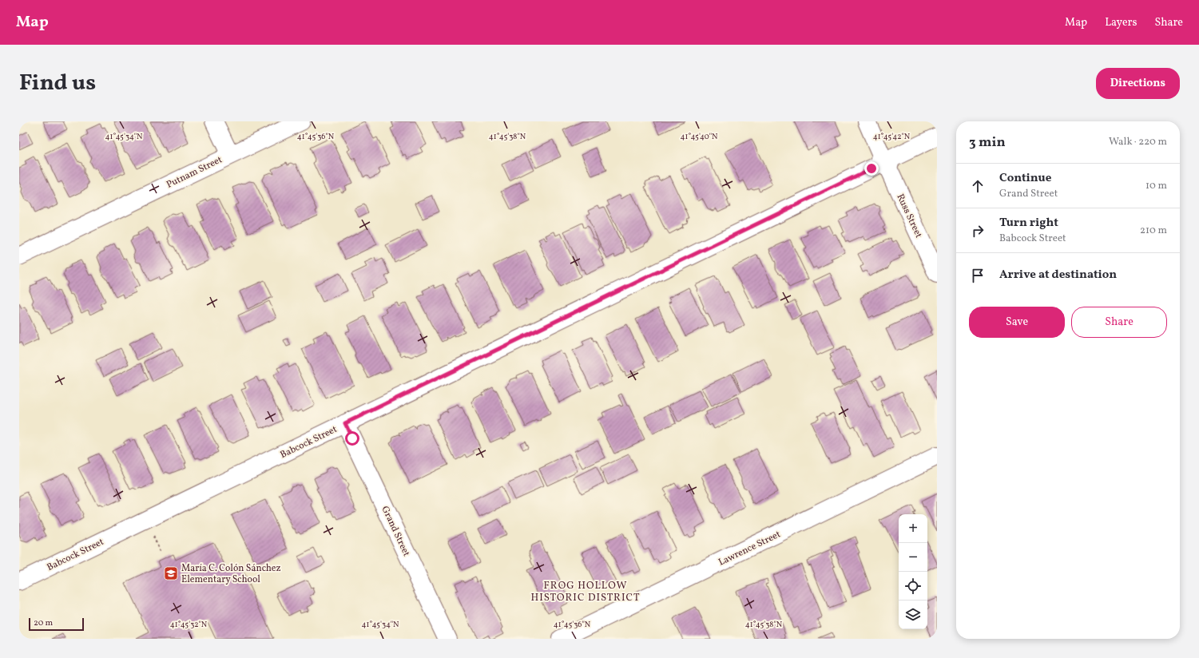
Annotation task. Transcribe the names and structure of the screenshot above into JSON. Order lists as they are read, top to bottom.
{
  "streets": {
    "street": [
      "Putnam Street",
      "Russ Street",
      "Babcock Street",
      "Grand Street",
      "Lawrence Street"
    ]
  },
  "crossings": [
    ["Russ Street", "Babcock Street"],
    ["Babcock Street", "Grand Street"]
  ],
  "districts": ["FROG HOLLOW HISTORIC DISTRICT"],
  "places": {
    "school or university": ["María C. Colón Sánchez Elementary School"]
  },
  "scale_bar": "20 m",
  "page": {
    "header": "Map",
    "nav": ["Map", "Layers", "Share"],
    "title": "Find us",
    "buttons": [
      "Directions",
      ["Save", "Share"]
    ],
    "heading": ["3 min", "Walk · 220 m"],
    "list": [
      ["Continue", "Grand Street", "10 m"],
      ["Turn right", "Babcock Street", "210 m"],
      "Arrive at destination"
    ],
    "map_buttons": ["+", "−"],
    "scale": "20 m"
  },
  "coordinates": [
    "41°45'34\"N",
    "41°45'36\"N",
    "41°45'38\"N",
    "41°45'40\"N",
    "41°45'42\"N",
    "41°45'32\"N"
  ]
}
